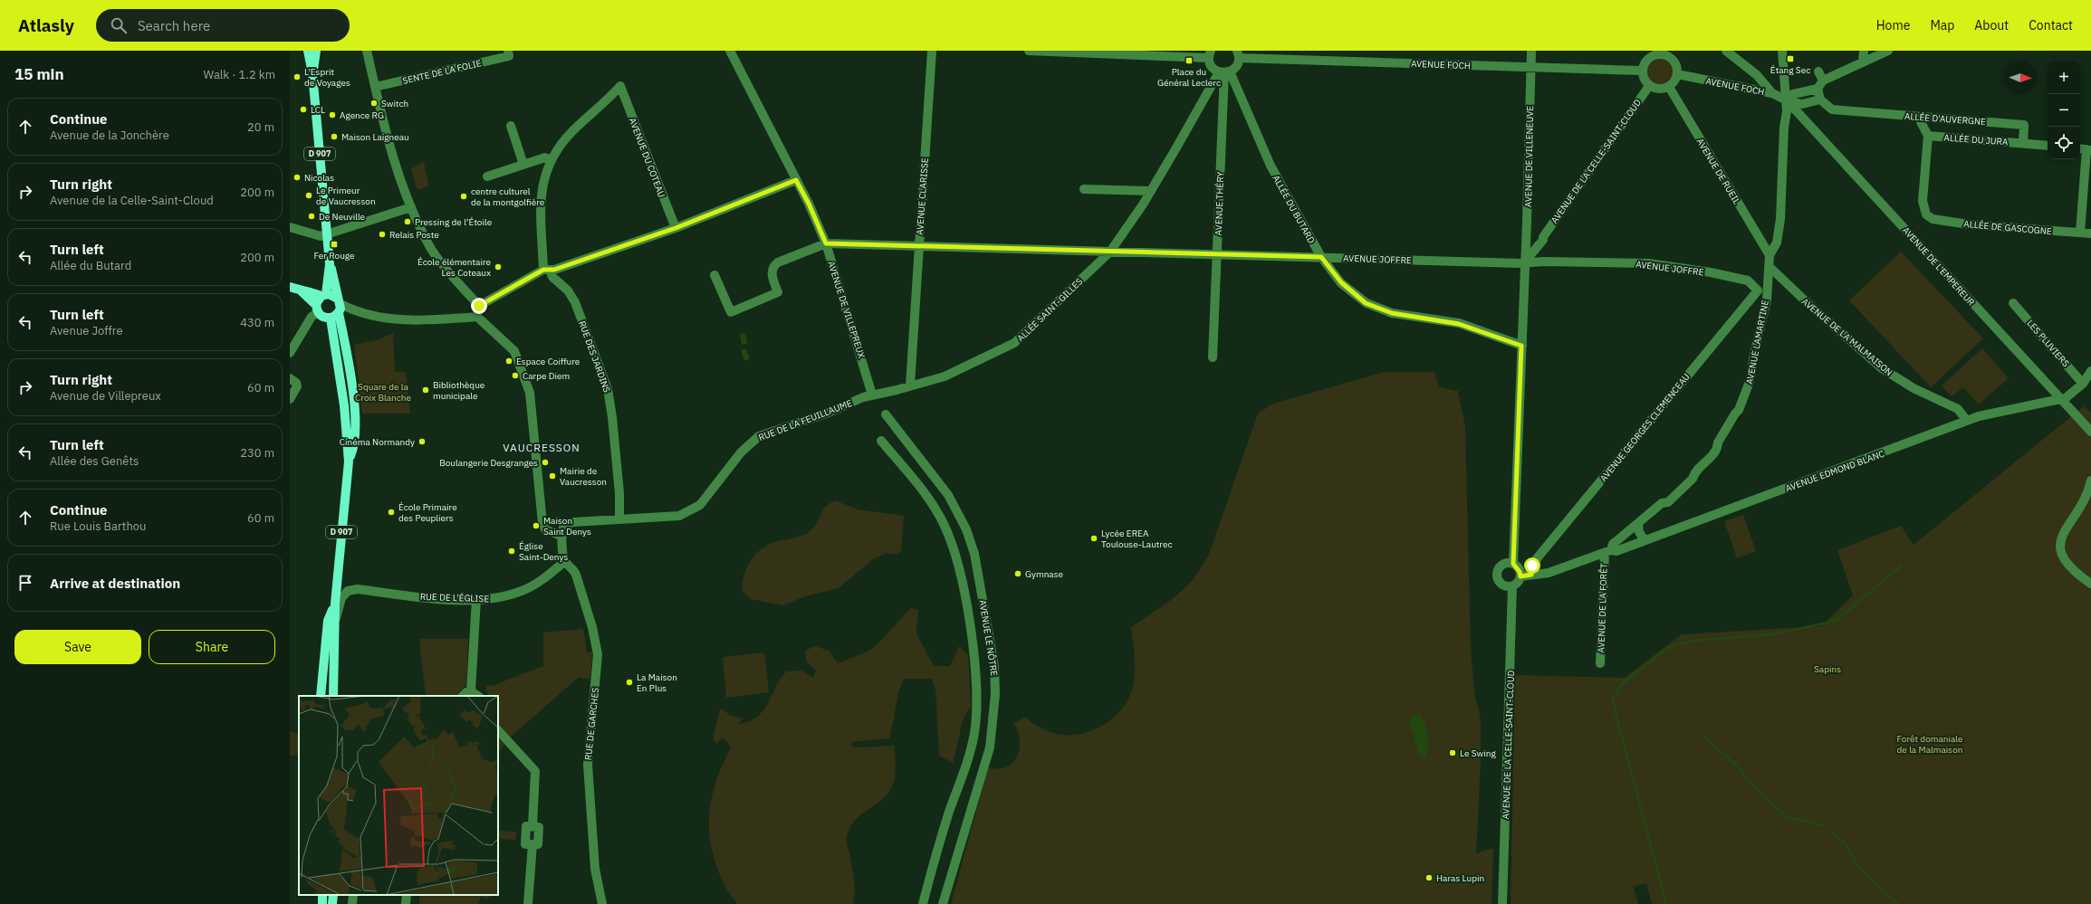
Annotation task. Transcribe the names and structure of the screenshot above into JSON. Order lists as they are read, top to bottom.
{
  "streets": {
    "main road": ["D 907"],
    "street": [
      "AVENUE FOCH",
      "SENTE DE LA FOLIE",
      "ALLÉE D'AUVERGNE",
      "ALLÉE DU JURA",
      "AVENUE DE VILLENEUVE",
      "AVENUE DU COTEAU",
      "AVENUE DE LA CELLE-SAINT-CLOUD",
      "AVENUE DE RUEIL",
      "AVENUE CLARISSE",
      "AVENUE THÉRY",
      "ALLÉE DU BUTARD",
      "ALLÉE DE GASCOGNE",
      "AVENUE JOFFRE",
      "AVENUE DE L'EMPEREUR",
      "AVENUE DE VILLEPREUX",
      "ALLÉE SAINT-GILLES",
      "AVENUE DE LA MALMAISON",
      "AVENUE LAMARTINE",
      "LES PLUVIERS",
      "RUE DES JARDINS",
      "RUE DE LA FEUILLAUME",
      "AVENUE GEORGES CLEMENCEAU",
      "AVENUE EDMOND BLANC",
      "RUE DE L'ÉGLISE",
      "AVENUE DE LA FORÊT",
      "AVENUE LE NÔTRE",
      "RUE DE GARCHES"
    ]
  },
  "crossings": [
    ["AVENUE FOCH", "AVENUE DE VILLENEUVE"],
    ["AVENUE FOCH", "AVENUE DE LA CELLE-SAINT-CLOUD"],
    ["AVENUE FOCH", "AVENUE DE RUEIL"],
    ["ALLÉE D'AUVERGNE", "ALLÉE DU JURA"],
    ["ALLÉE DU JURA", "ALLÉE DE GASCOGNE"],
    ["D 907", "RUE DE L'ÉGLISE"],
    ["AVENUE DE VILLENEUVE", "AVENUE DE LA CELLE-SAINT-CLOUD"],
    ["AVENUE DE VILLENEUVE", "AVENUE JOFFRE"],
    ["AVENUE DE LA CELLE-SAINT-CLOUD", "AVENUE DE RUEIL"],
    ["AVENUE DE LA CELLE-SAINT-CLOUD", "AVENUE JOFFRE"],
    ["AVENUE DE LA CELLE-SAINT-CLOUD", "AVENUE EDMOND BLANC"],
    ["AVENUE DE RUEIL", "AVENUE LAMARTINE"],
    ["AVENUE CLARISSE", "AVENUE JOFFRE"],
    ["AVENUE CLARISSE", "ALLÉE SAINT-GILLES"],
    ["AVENUE THÉRY", "ALLÉE DU BUTARD"],
    ["AVENUE THÉRY", "AVENUE JOFFRE"],
    ["AVENUE THÉRY", "ALLÉE SAINT-GILLES"],
    ["ALLÉE DU BUTARD", "AVENUE JOFFRE"],
    ["ALLÉE DU BUTARD", "ALLÉE SAINT-GILLES"],
    ["AVENUE JOFFRE", "AVENUE DE VILLEPREUX"],
    ["AVENUE JOFFRE", "ALLÉE SAINT-GILLES"],
    ["AVENUE JOFFRE", "AVENUE LAMARTINE"],
    ["AVENUE JOFFRE", "AVENUE GEORGES CLEMENCEAU"],
    ["AVENUE DE L'EMPEREUR", "AVENUE LAMARTINE"],
    ["AVENUE DE L'EMPEREUR", "AVENUE EDMOND BLANC"],
    ["AVENUE DE VILLEPREUX", "ALLÉE SAINT-GILLES"],
    ["AVENUE DE VILLEPREUX", "RUE DE LA FEUILLAUME"],
    ["ALLÉE SAINT-GILLES", "RUE DE LA FEUILLAUME"],
    ["AVENUE DE LA MALMAISON", "AVENUE LAMARTINE"],
    ["AVENUE DE LA MALMAISON", "AVENUE EDMOND BLANC"],
    ["AVENUE LAMARTINE", "AVENUE GEORGES CLEMENCEAU"],
    ["AVENUE LAMARTINE", "AVENUE EDMOND BLANC"],
    ["AVENUE LAMARTINE", "AVENUE DE LA FORÊT"],
    ["RUE DES JARDINS", "RUE DE LA FEUILLAUME"],
    ["RUE DE LA FEUILLAUME", "RUE DE GARCHES"],
    ["AVENUE GEORGES CLEMENCEAU", "AVENUE EDMOND BLANC"],
    ["AVENUE EDMOND BLANC", "AVENUE DE LA FORÊT"],
    ["RUE DE L'ÉGLISE", "RUE DE GARCHES"]
  ],
  "districts": ["VAUCRESSON"],
  "parks": ["Square de la Croix Blanche", "Sapins", "Forêt domaniale de la Malmaison"],
  "places": {
    "transit": ["Étang Sec", "Place du Général Leclerc", "Fer Rouge"],
    "other": [
      "L'Esprit de Voyages",
      "Switch",
      "LCL",
      "Agence RG",
      "Maison Laigneau",
      "Nicolas",
      "Le Primeur de Vaucresson",
      "centre culturel de la montgolfière",
      "De Neuville",
      "Pressing de l’Étoile",
      "Relais Poste",
      "École élémentaire Les Coteaux",
      "Espace Coiffure",
      "Carpe Diem",
      "Bibliothèque municipale",
      "Cinéma Normandy",
      "Boulangerie Desgranges",
      "Mairie de Vaucresson",
      "École Primaire des Peupliers",
      "Maison Saint Denys",
      "Lycée EREA Toulouse-Lautrec",
      "Église Saint-Denys",
      "Gymnase",
      "La Maison En Plus",
      "Le Swing",
      "Haras Lupin"
    ]
  },
  "north": "right",
  "page": {
    "header": "Atlasly",
    "search": "Search here",
    "nav": [
      "Home",
      "Map",
      "About",
      "Contact"
    ],
    "heading": ["15 min", "Walk · 1.2 km"],
    "map_buttons": ["+", "−"],
    "list": [
      ["Continue", "Avenue de la Jonchère", "20 m"],
      ["Turn right", "Avenue de la Celle-Saint-Cloud", "200 m"],
      ["Turn left", "Allée du Butard", "200 m"],
      ["Turn left", "Avenue Joffre", "430 m"],
      ["Turn right", "Avenue de Villepreux", "60 m"],
      ["Turn left", "Allée des Genêts", "230 m"],
      ["Continue", "Rue Louis Barthou", "60 m"],
      "Arrive at destination"
    ],
    "buttons": ["Save", "Share"]
  }
}
